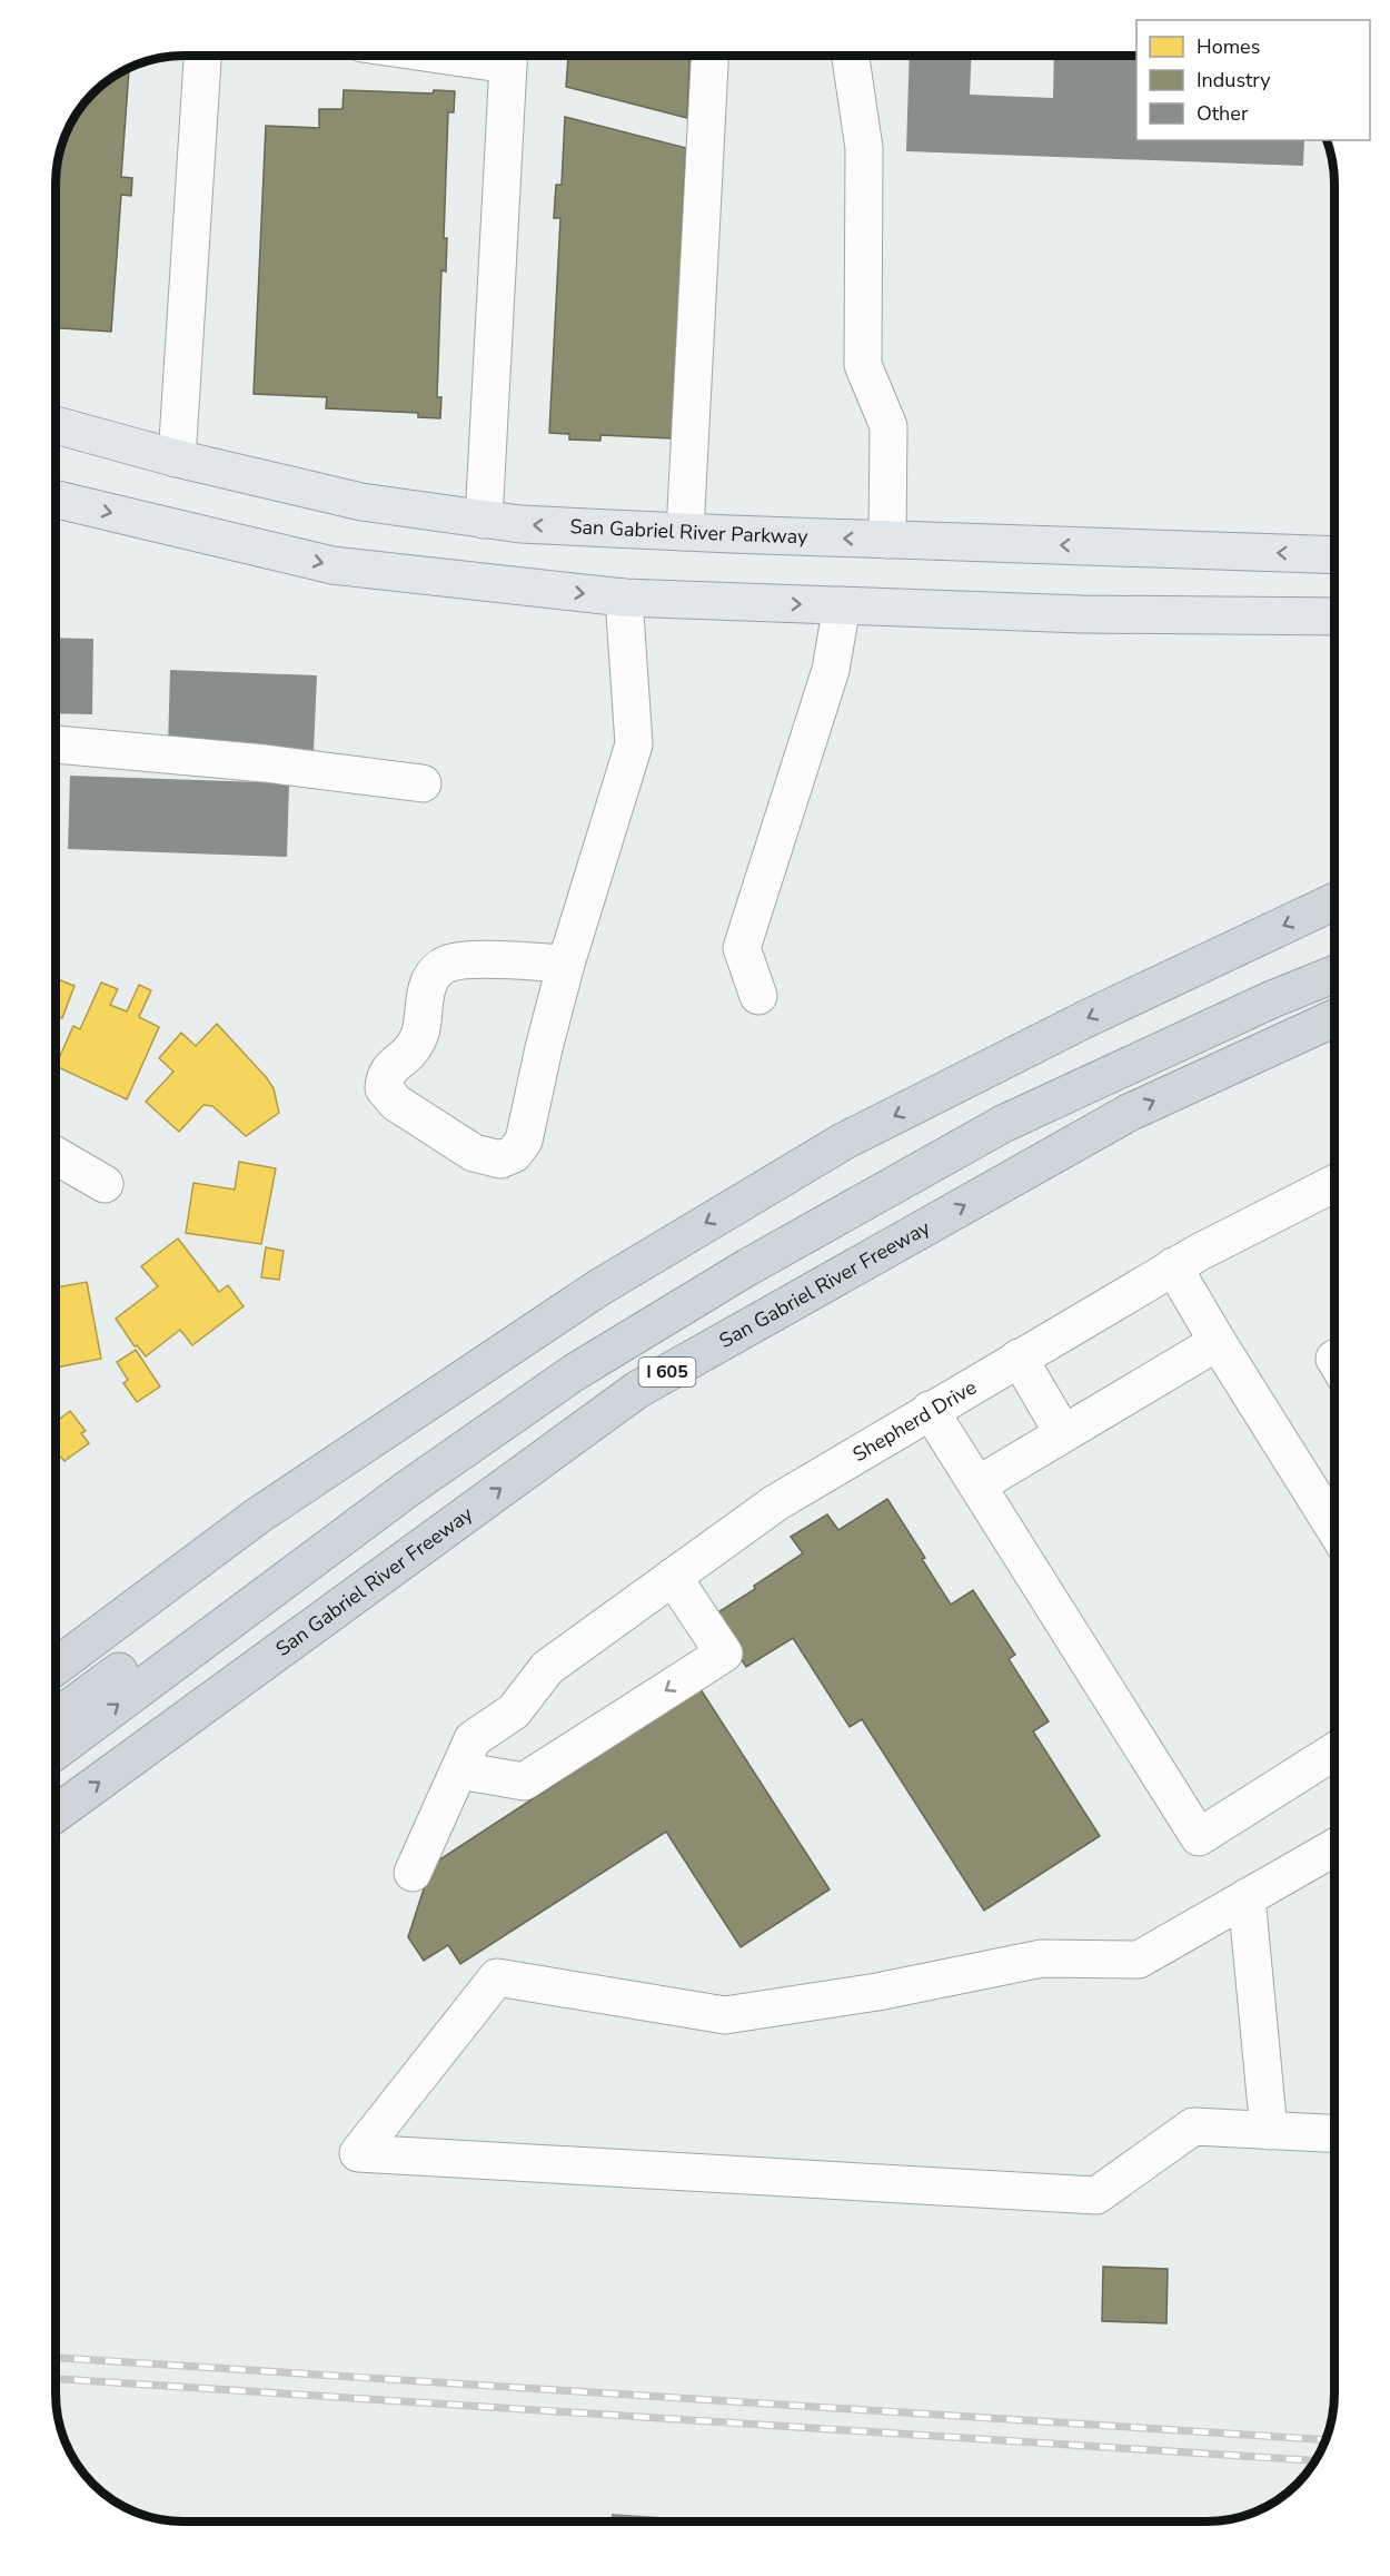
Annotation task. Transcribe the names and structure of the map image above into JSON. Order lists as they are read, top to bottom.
{
  "streets": {
    "highway": ["San Gabriel River Freeway", "I 605"],
    "main road": ["San Gabriel River Parkway"],
    "street": ["Shepherd Drive"]
  },
  "legend": ["Homes", "Industry", "Other"]
}
